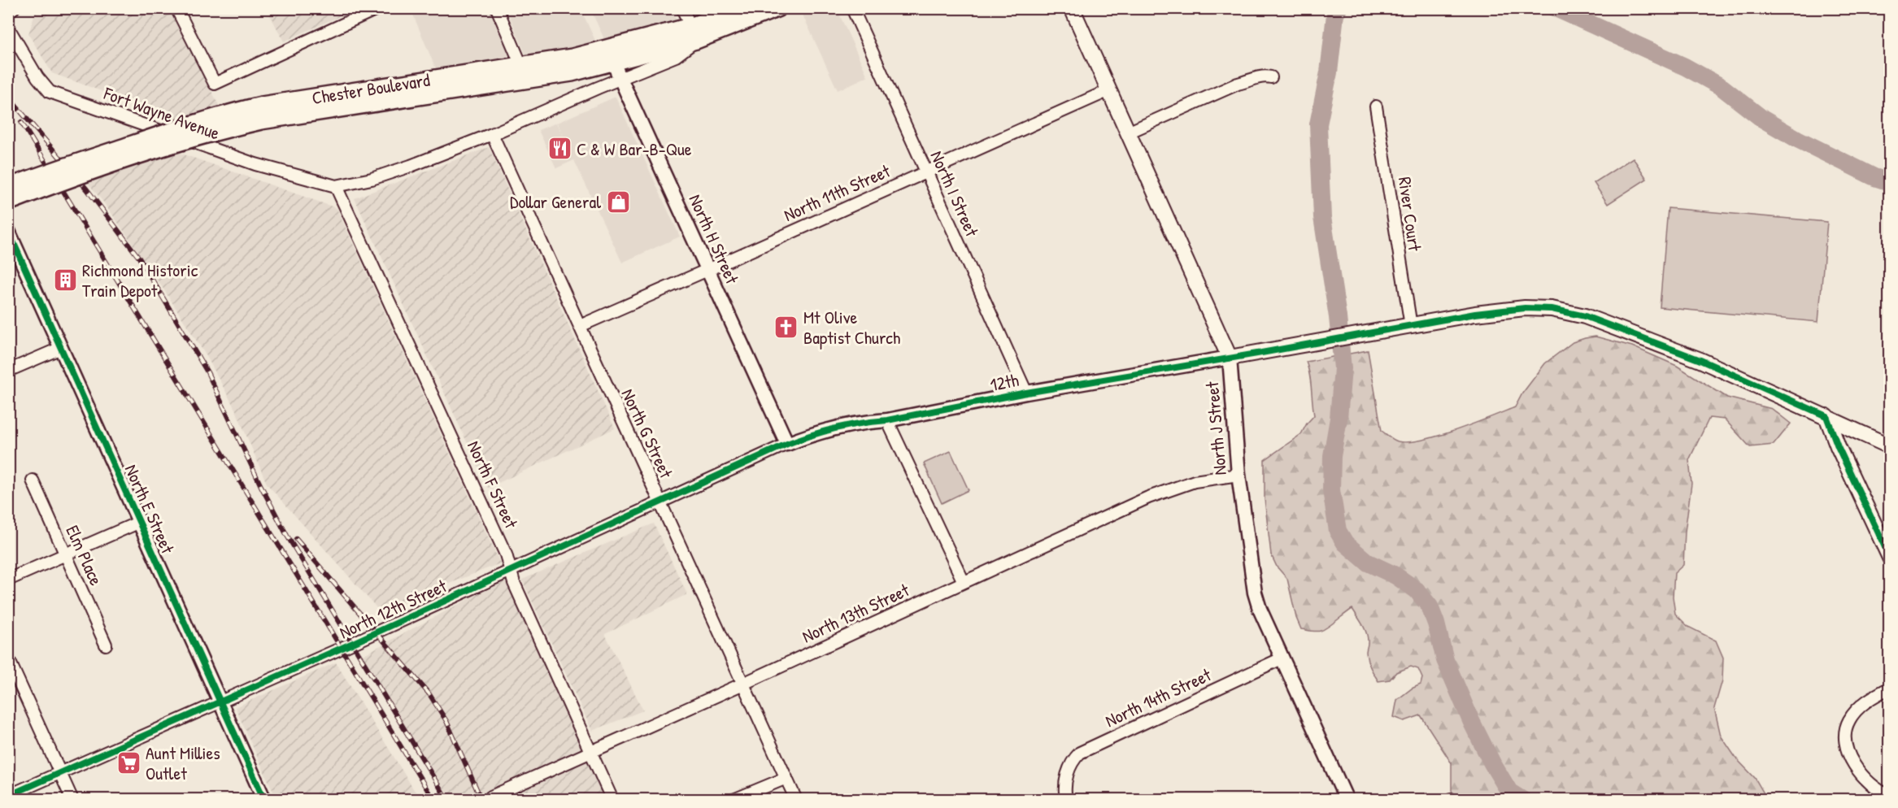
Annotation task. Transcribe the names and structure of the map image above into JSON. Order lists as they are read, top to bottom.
{
  "streets": {
    "highway": ["Chester Boulevard"],
    "main road": ["North J Street"],
    "street": [
      "Fort Wayne Avenue",
      "North 11th Street",
      "North I Street",
      "River Court",
      "North H Street",
      "12th",
      "North G Street",
      "North F Street",
      "North E Street",
      "Elm Place",
      "North 12th Street",
      "North 13th Street",
      "North 14th Street"
    ]
  },
  "crossings": [
    ["Chester Boulevard", "Fort Wayne Avenue"],
    ["Chester Boulevard", "North H Street"],
    ["Chester Boulevard", "North G Street"],
    ["Chester Boulevard", "North F Street"],
    ["Fort Wayne Avenue", "North F Street"],
    ["North 11th Street", "North I Street"],
    ["North 11th Street", "North H Street"],
    ["North 11th Street", "North J Street"],
    ["North 11th Street", "North G Street"],
    ["North I Street", "12th"],
    ["North H Street", "12th"],
    ["North H Street", "North 12th Street"],
    ["12th", "North J Street"],
    ["12th", "North 12th Street"],
    ["North J Street", "North 13th Street"],
    ["North J Street", "North 14th Street"],
    ["North G Street", "North 12th Street"],
    ["North G Street", "North 13th Street"],
    ["North F Street", "North 12th Street"],
    ["North F Street", "North 13th Street"],
    ["North E Street", "North 12th Street"]
  ],
  "places": {
    "restaurant": ["C & W Bar-B-Que"],
    "shop": ["Dollar General"],
    "building": ["Richmond Historic Train Depot"],
    "church": ["Mt Olive Baptist Church"],
    "supermarket": ["Aunt Millies Outlet"]
  }
}
